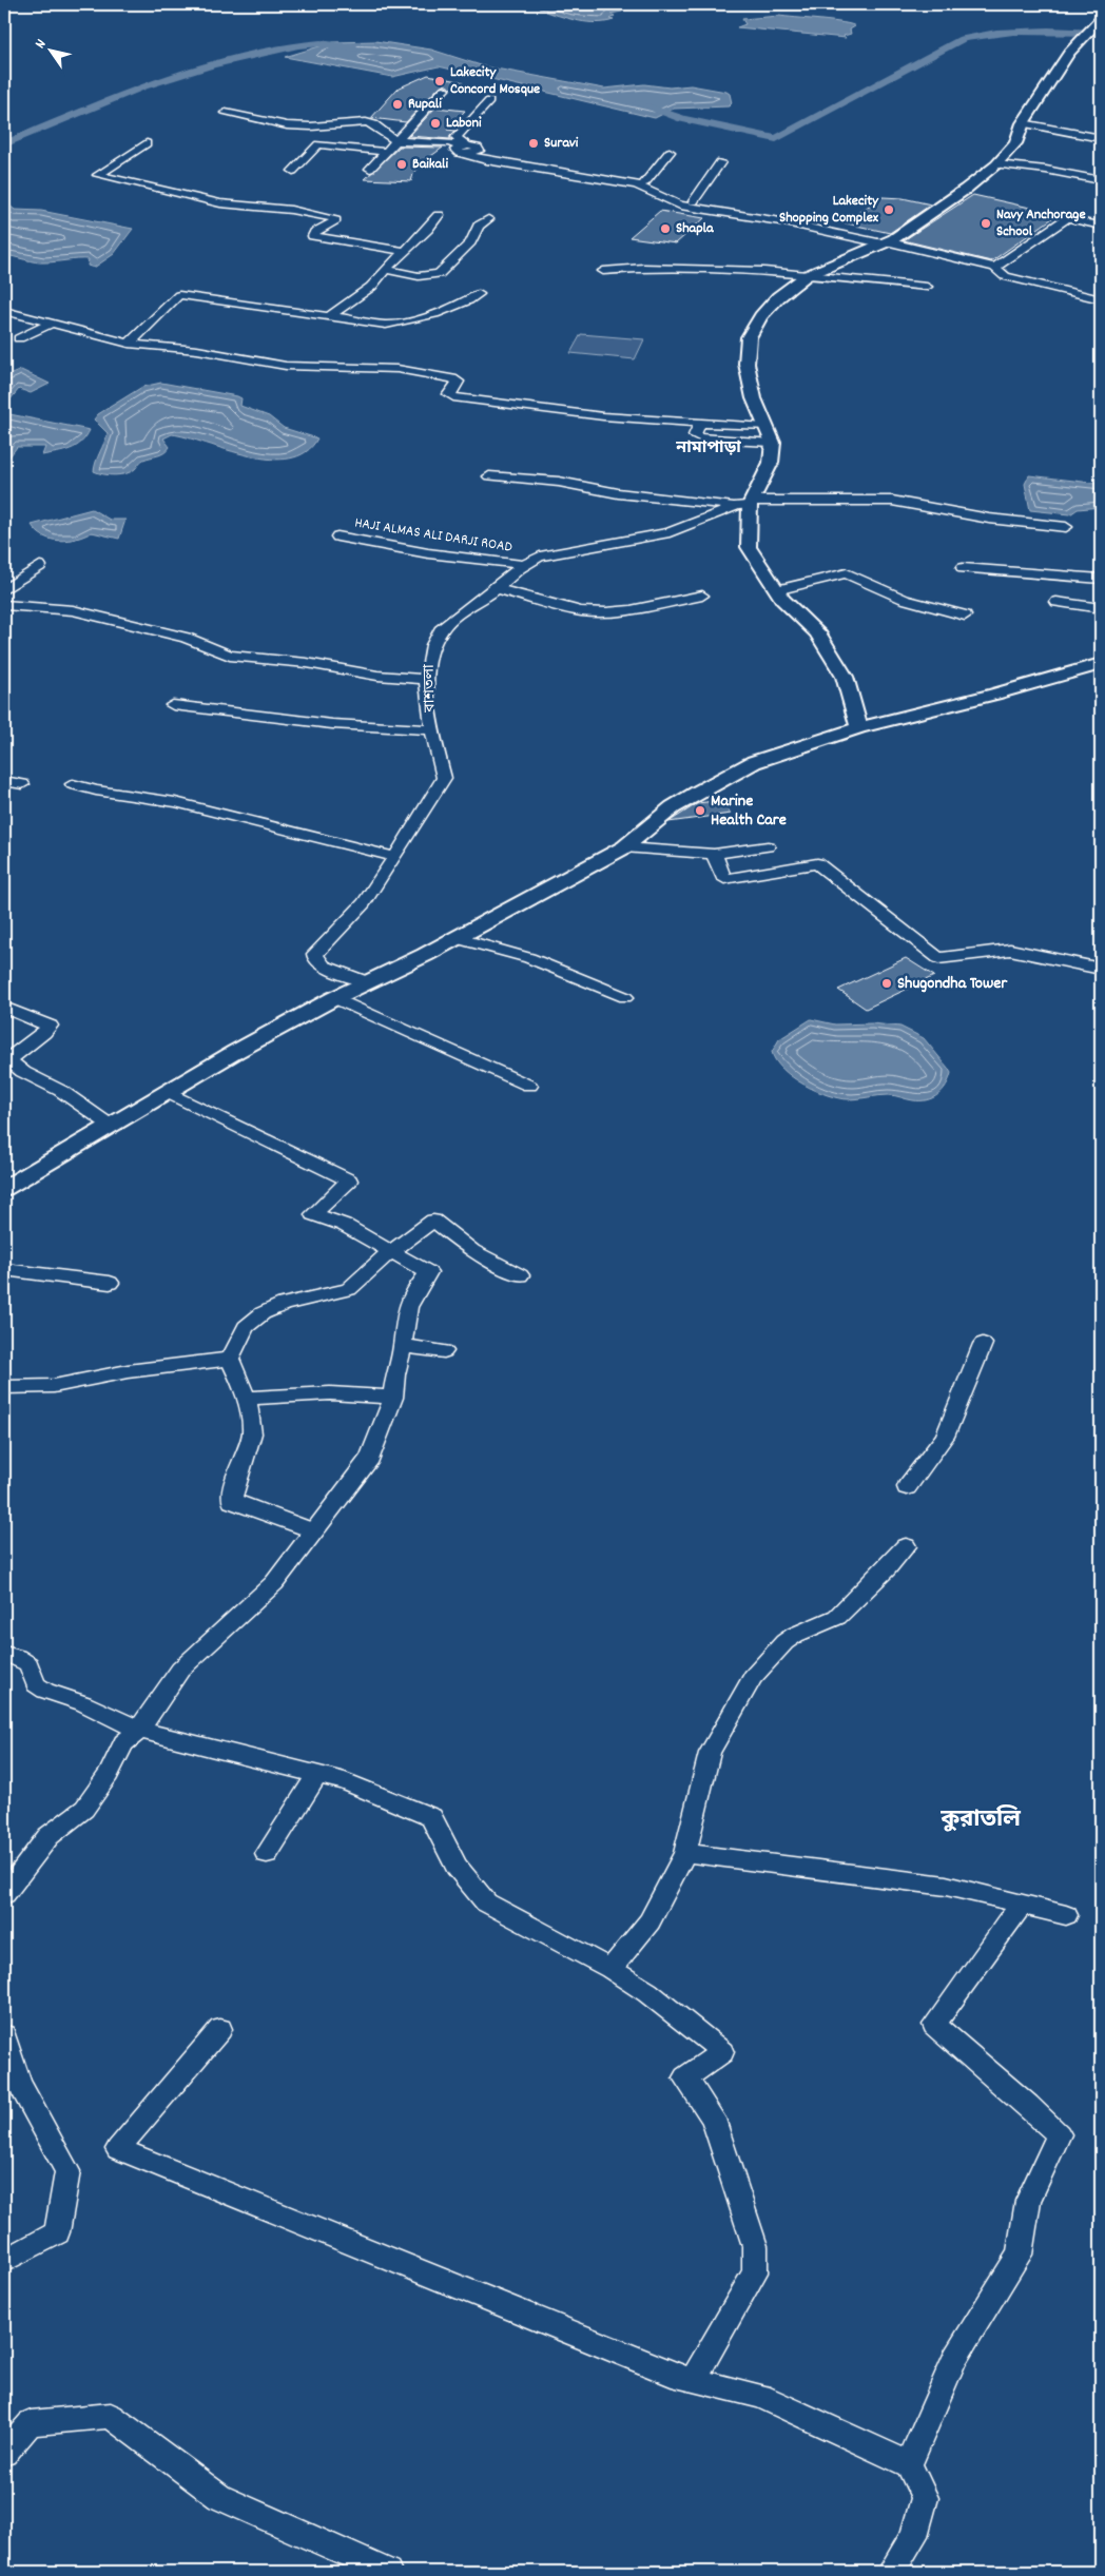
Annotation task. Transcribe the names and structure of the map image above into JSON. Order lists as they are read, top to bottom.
{
  "streets": {
    "street": ["HAJI ALMAS ALI DARJI ROAD", "বাশতলা"]
  },
  "crossings": [
    ["HAJI ALMAS ALI DARJI ROAD", "বাশতলা"]
  ],
  "districts": ["নামাপাড়া", "কুরাতলি"],
  "places": [
    "Lakecity Concord Mosque",
    "Rupali",
    "Laboni",
    "Suravi",
    "Baikali",
    "Lakecity Shopping Complex",
    "Navy Anchorage School",
    "Shapla",
    "Marine Health Care",
    "Shugondha Tower"
  ],
  "north": "top left"
}
